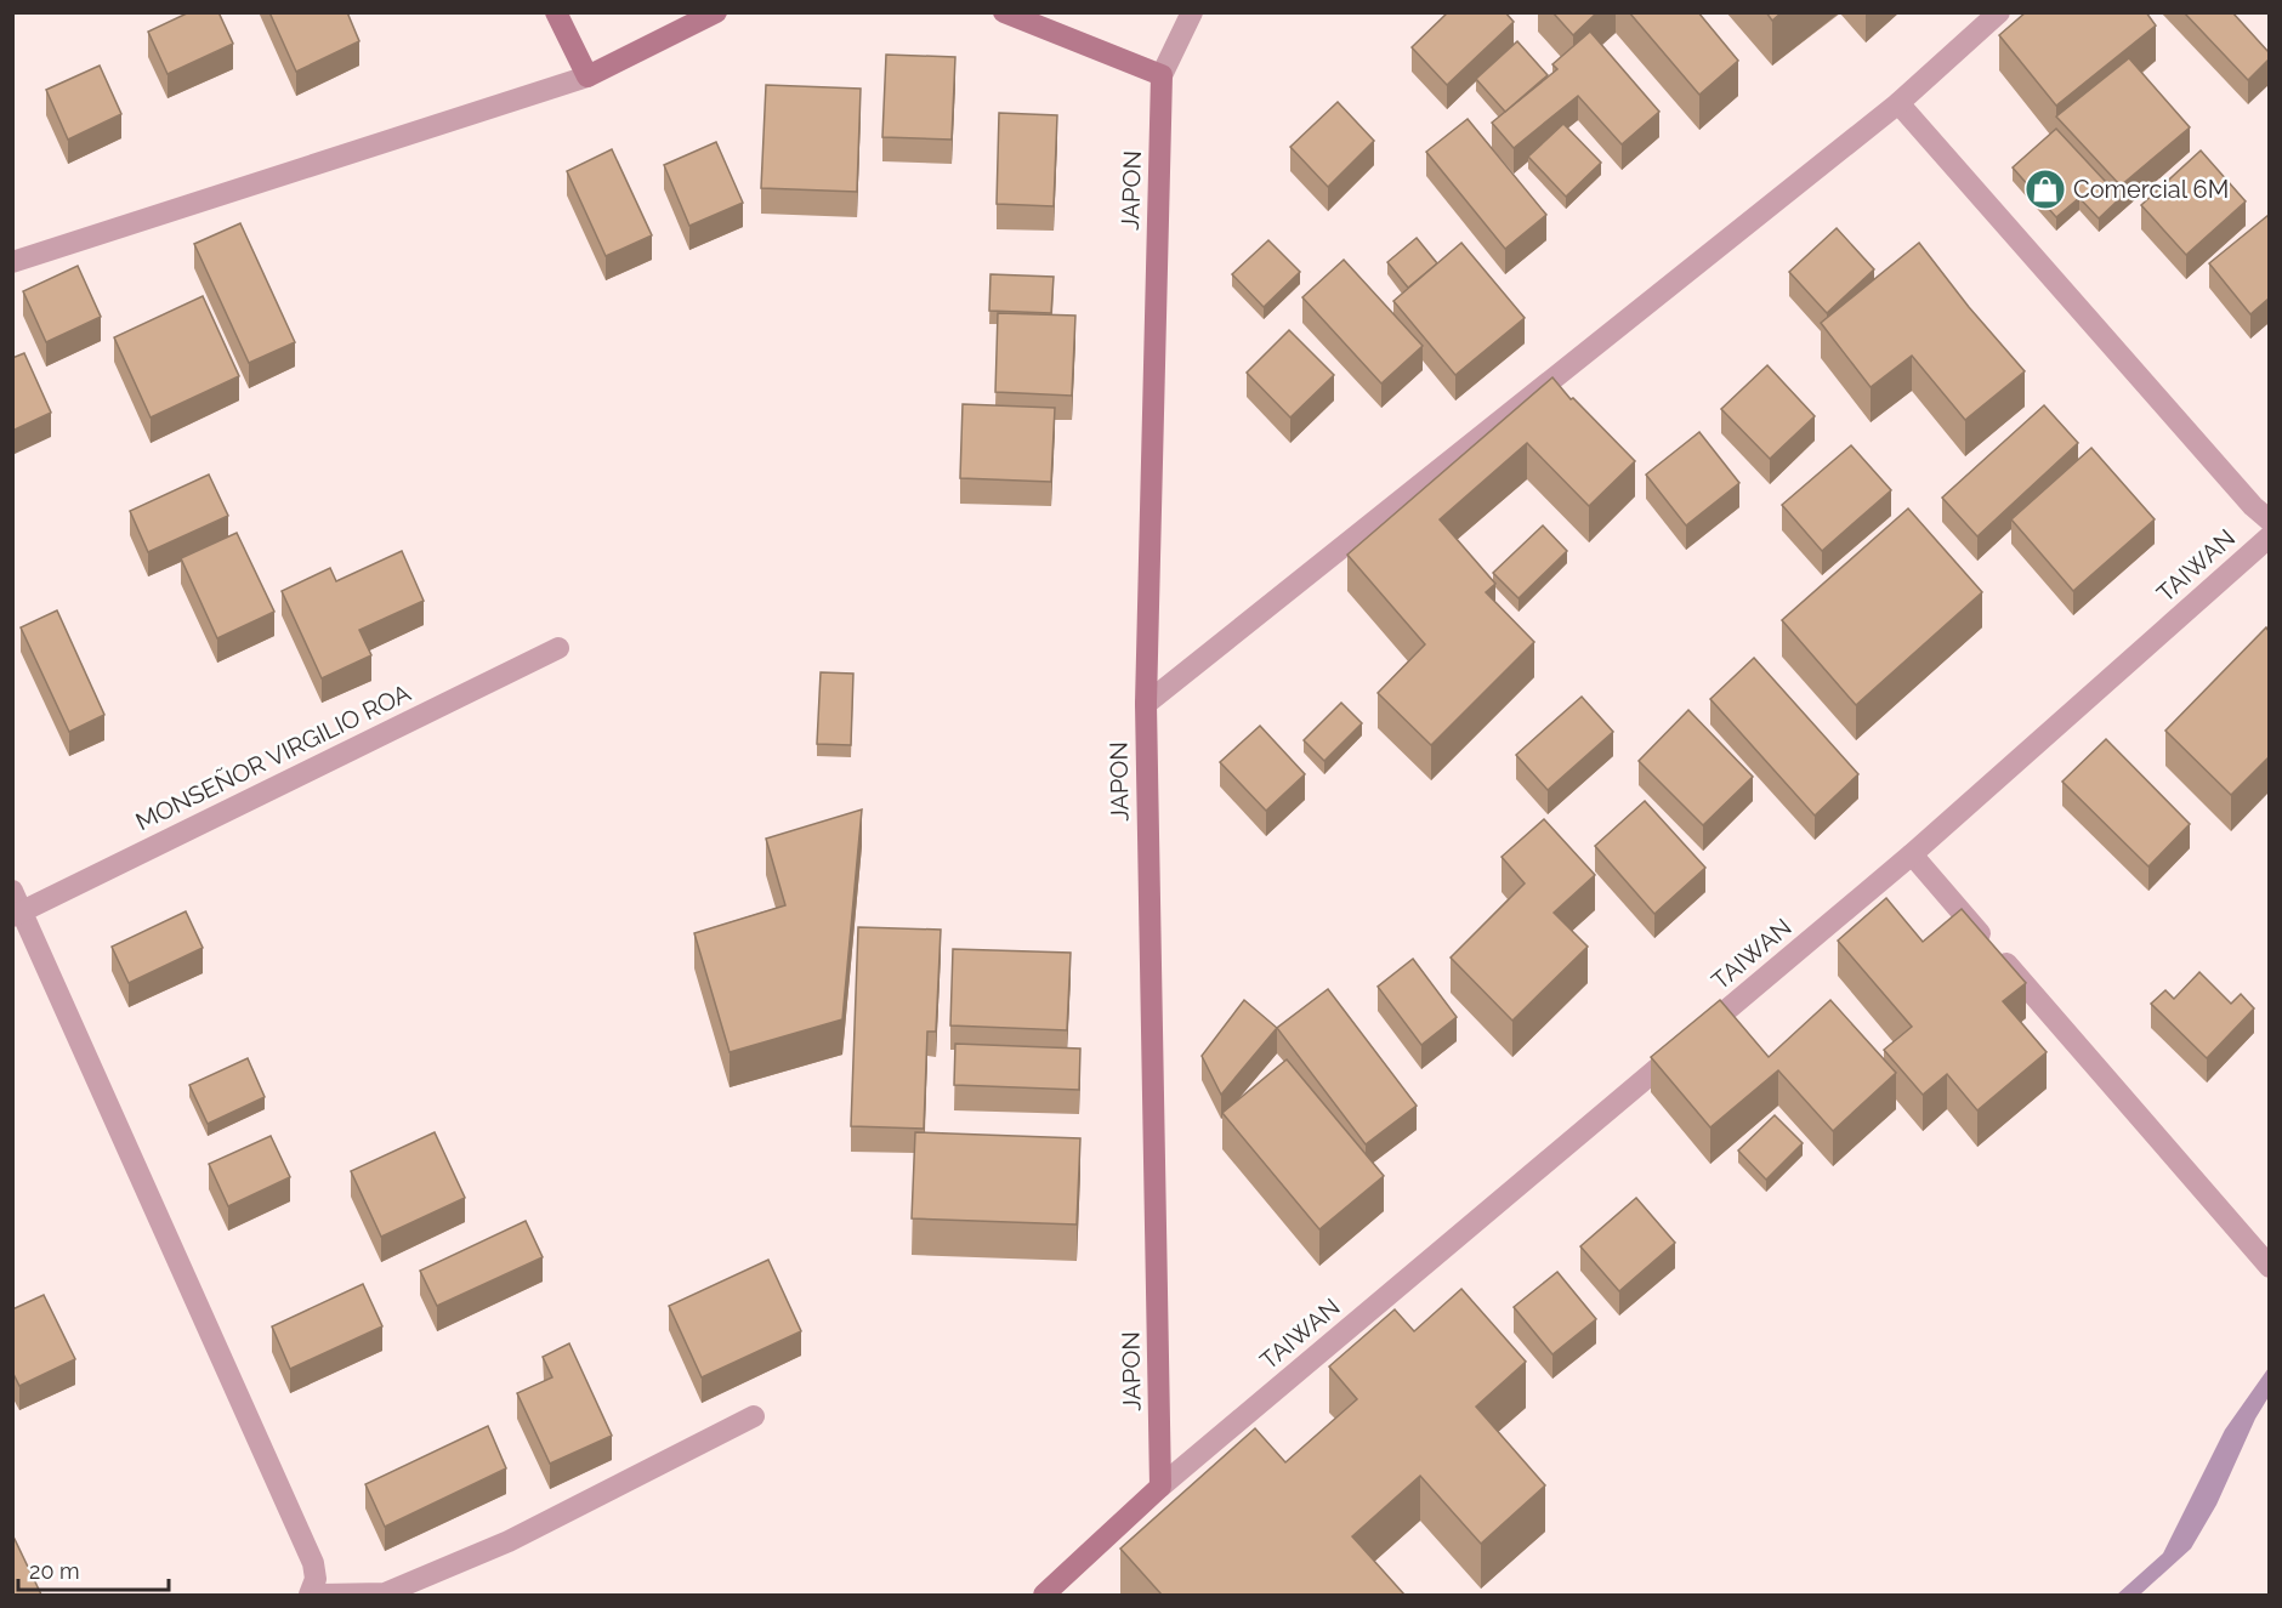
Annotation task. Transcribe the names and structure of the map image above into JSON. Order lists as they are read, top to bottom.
{
  "streets": {
    "street": ["JAPON", "TAIWAN", "MONSEÑOR VIRGILIO ROA"]
  },
  "crossings": [
    ["JAPON", "TAIWAN"]
  ],
  "places": {
    "shop": ["Comercial 6M"]
  },
  "scale_bar": "20 m"
}
